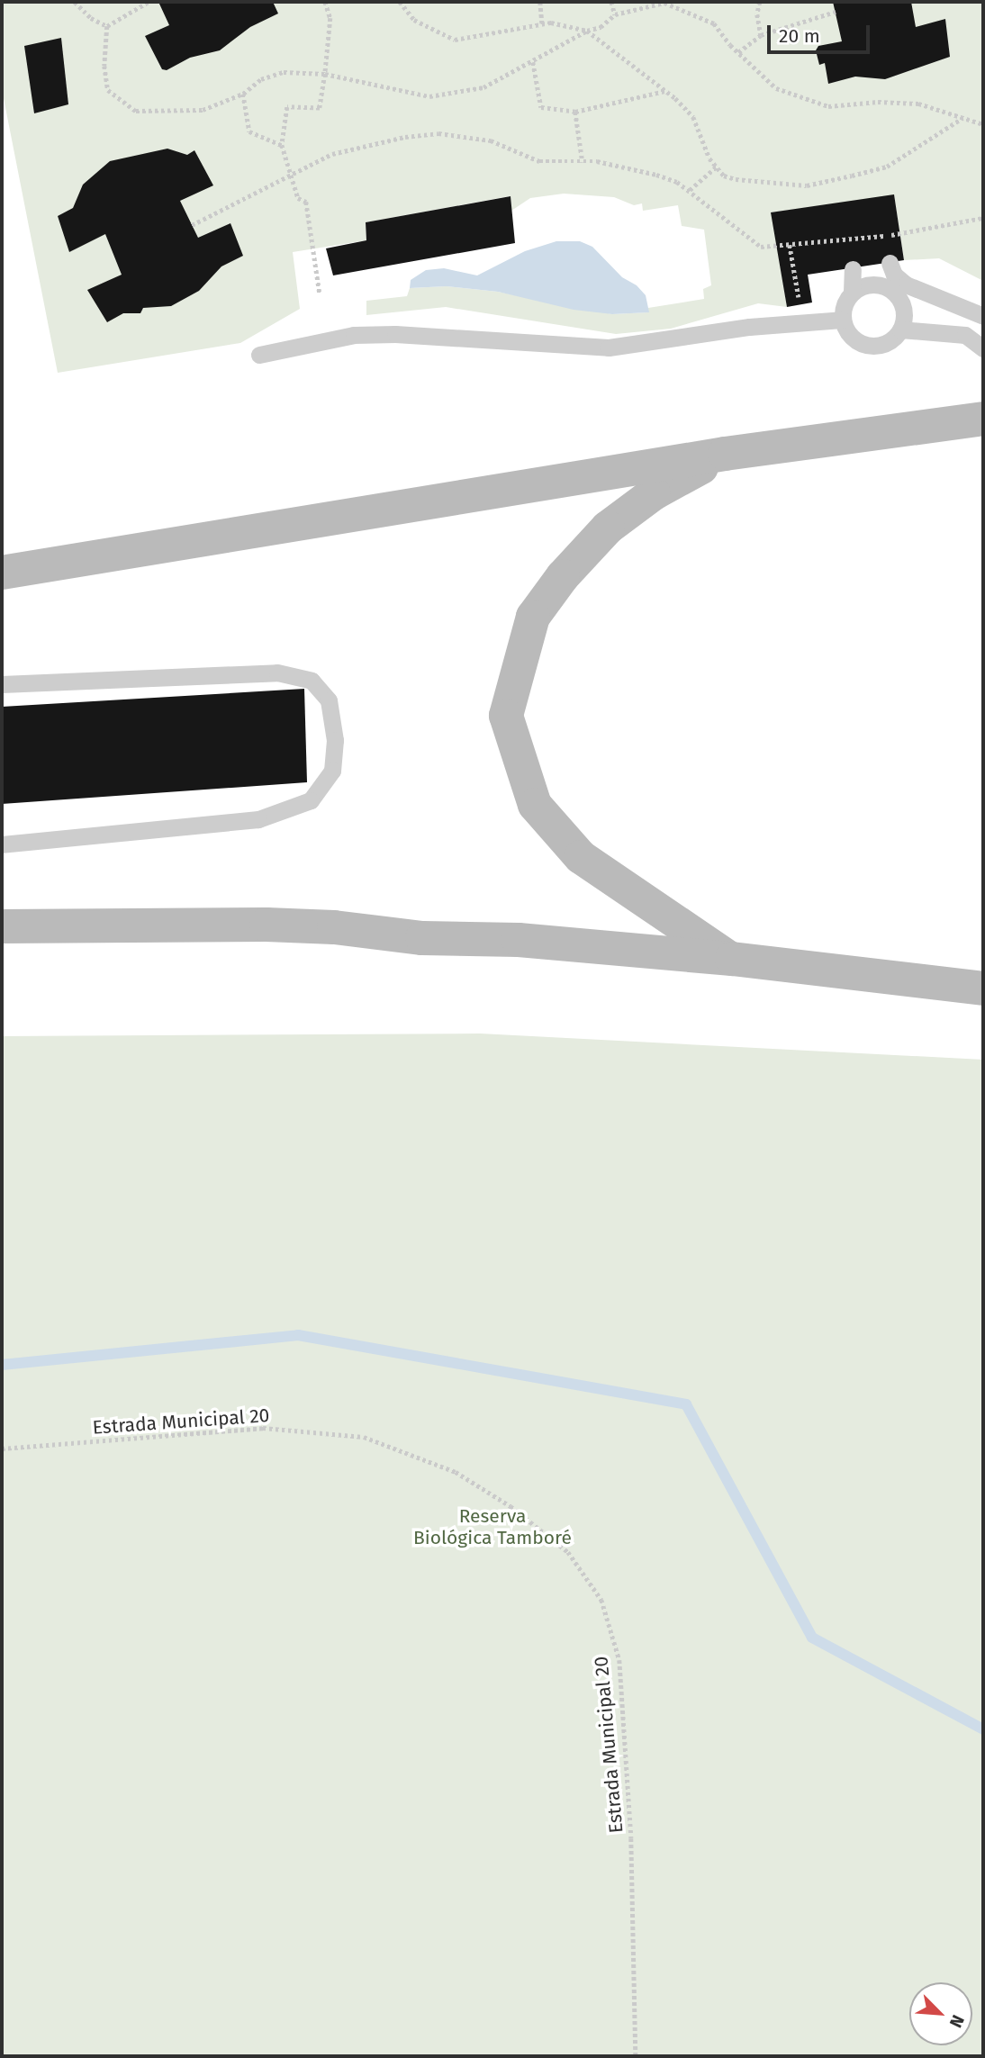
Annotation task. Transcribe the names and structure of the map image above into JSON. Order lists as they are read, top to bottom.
{
  "streets": {
    "path": ["Estrada Municipal 20"]
  },
  "parks": ["Reserva Biológica Tamboré"],
  "scale_bar": "20 m",
  "north": "bottom right"
}
